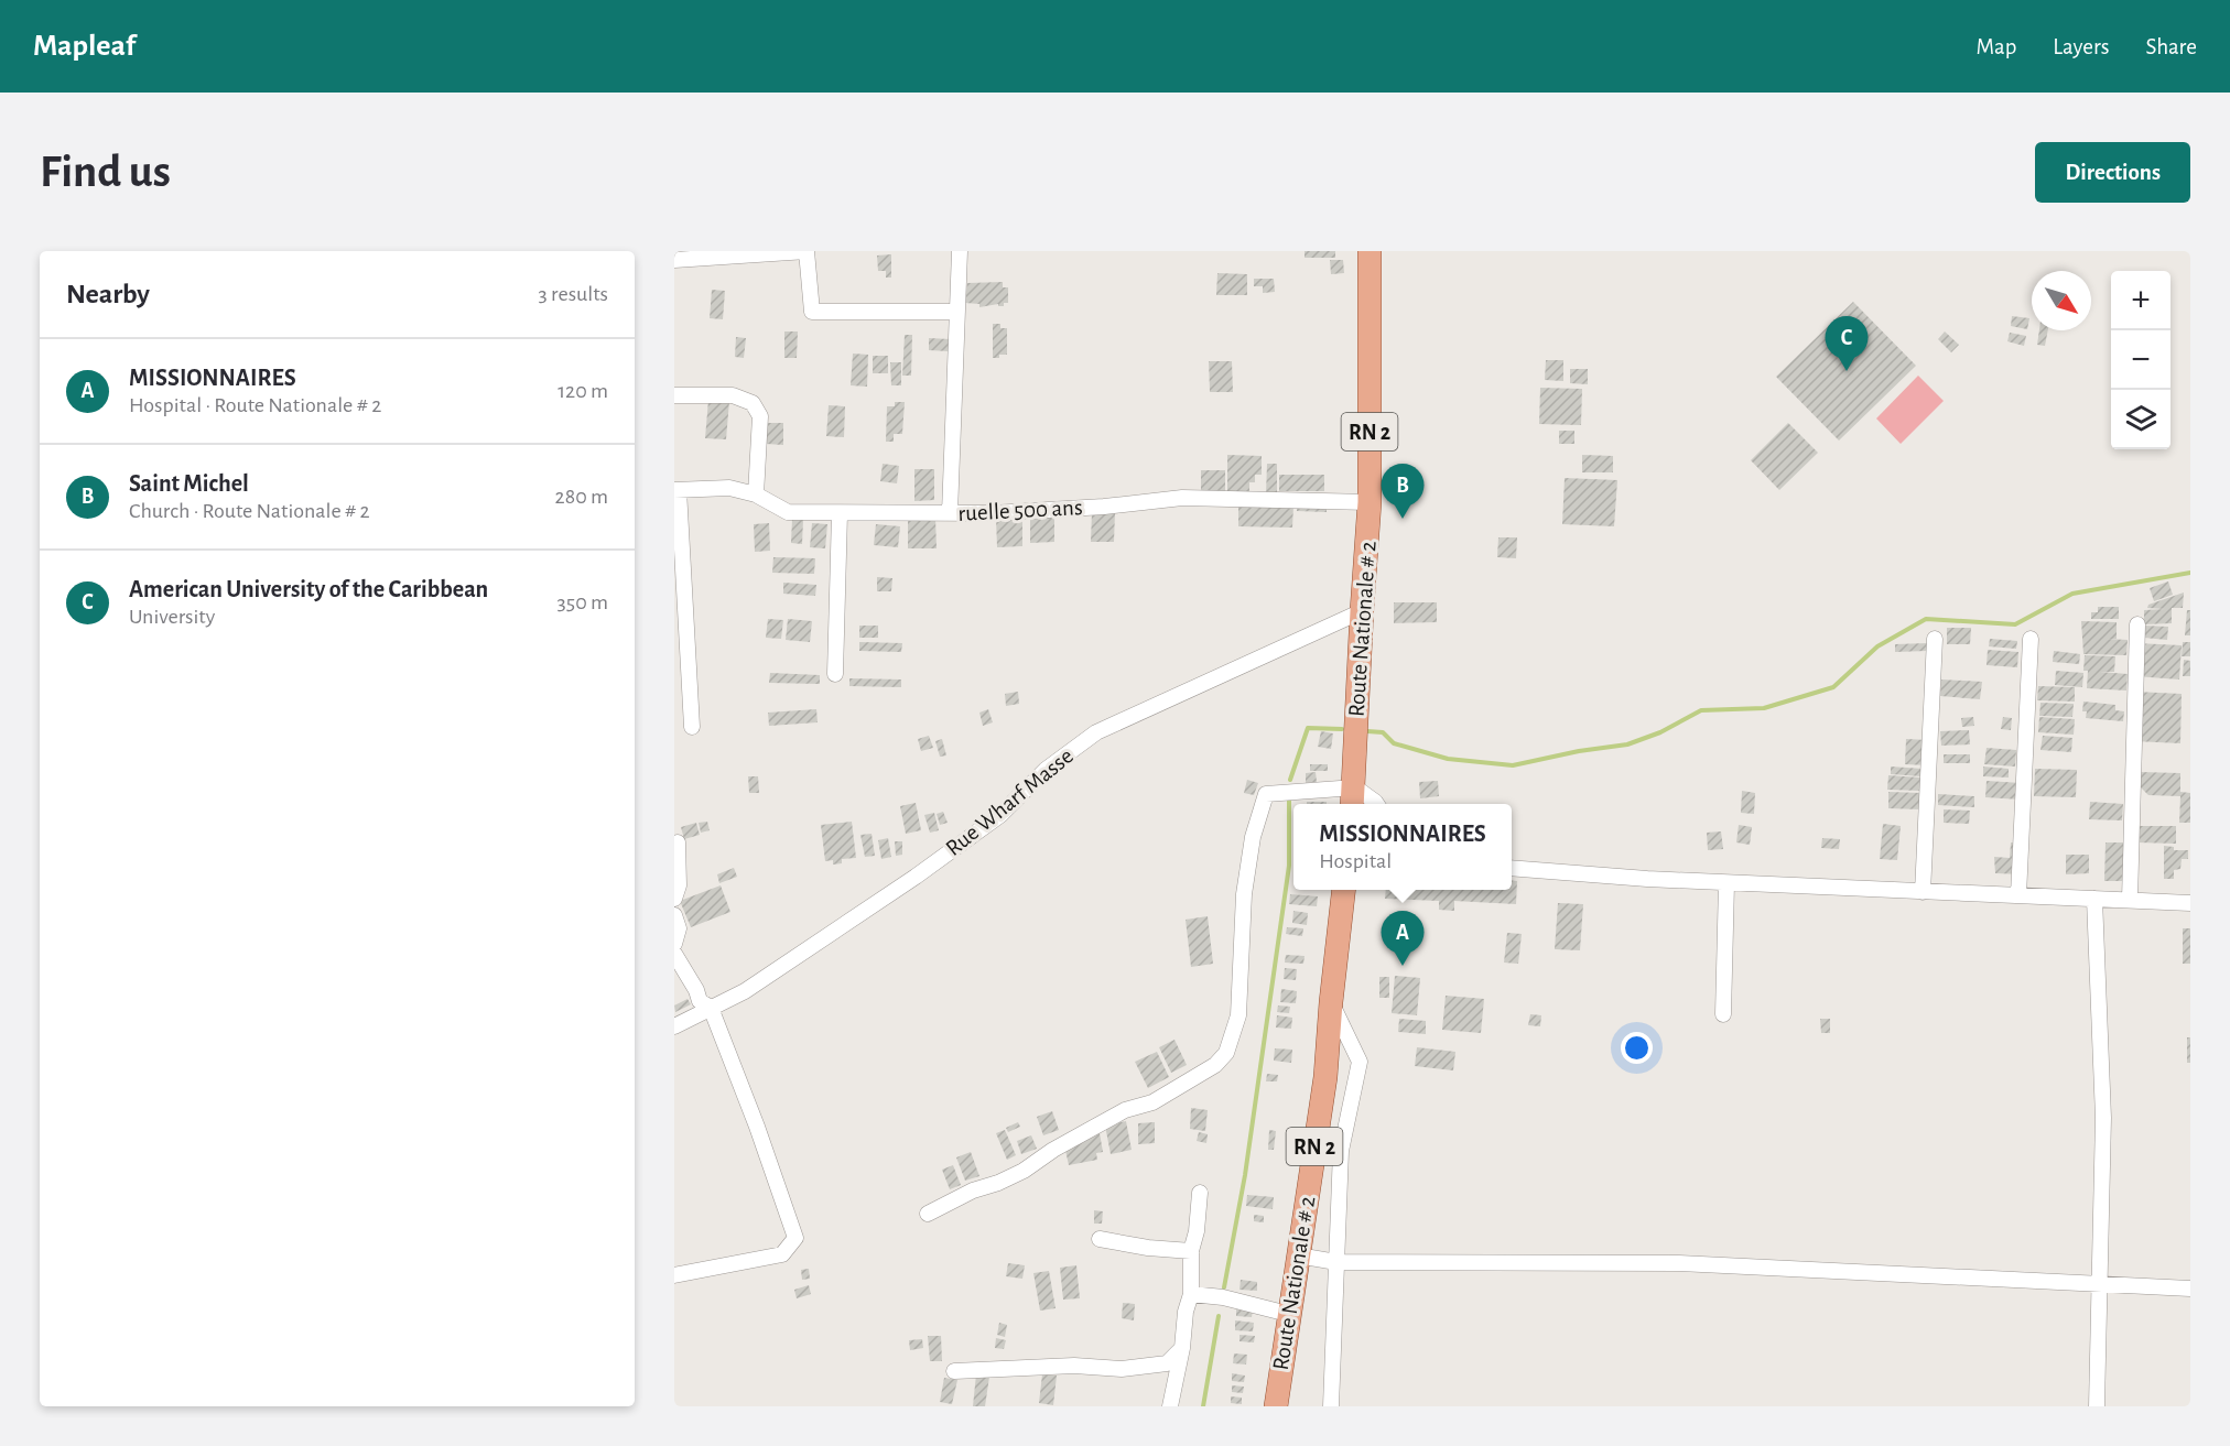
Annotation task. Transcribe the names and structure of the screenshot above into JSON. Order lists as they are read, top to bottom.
{
  "streets": {
    "main road": ["RN 2", "Route Nationale # 2"],
    "street": ["ruelle 500 ans", "Rue Wharf Masse"]
  },
  "crossings": [
    ["ruelle 500 ans", "Route Nationale # 2"],
    ["Route Nationale # 2", "Rue Wharf Masse"]
  ],
  "north": "bottom right",
  "page": {
    "header": "Mapleaf",
    "nav": ["Map", "Layers", "Share"],
    "buttons": "Directions",
    "title": "Find us",
    "heading": ["Nearby", "3 results"],
    "map_buttons": ["+", "−"],
    "pins": ["C", "B", "A"],
    "list": [
      {
        "mark": "A",
        "name": "MISSIONNAIRES",
        "note": "Hospital · Route Nationale # 2",
        "value": "120 m"
      },
      {
        "mark": "B",
        "name": "Saint Michel",
        "note": "Church · Route Nationale # 2",
        "value": "280 m"
      },
      {
        "mark": "C",
        "name": "American University of the Caribbean",
        "note": "University",
        "value": "350 m"
      }
    ],
    "popup": ["MISSIONNAIRES", "Hospital"]
  }
}
